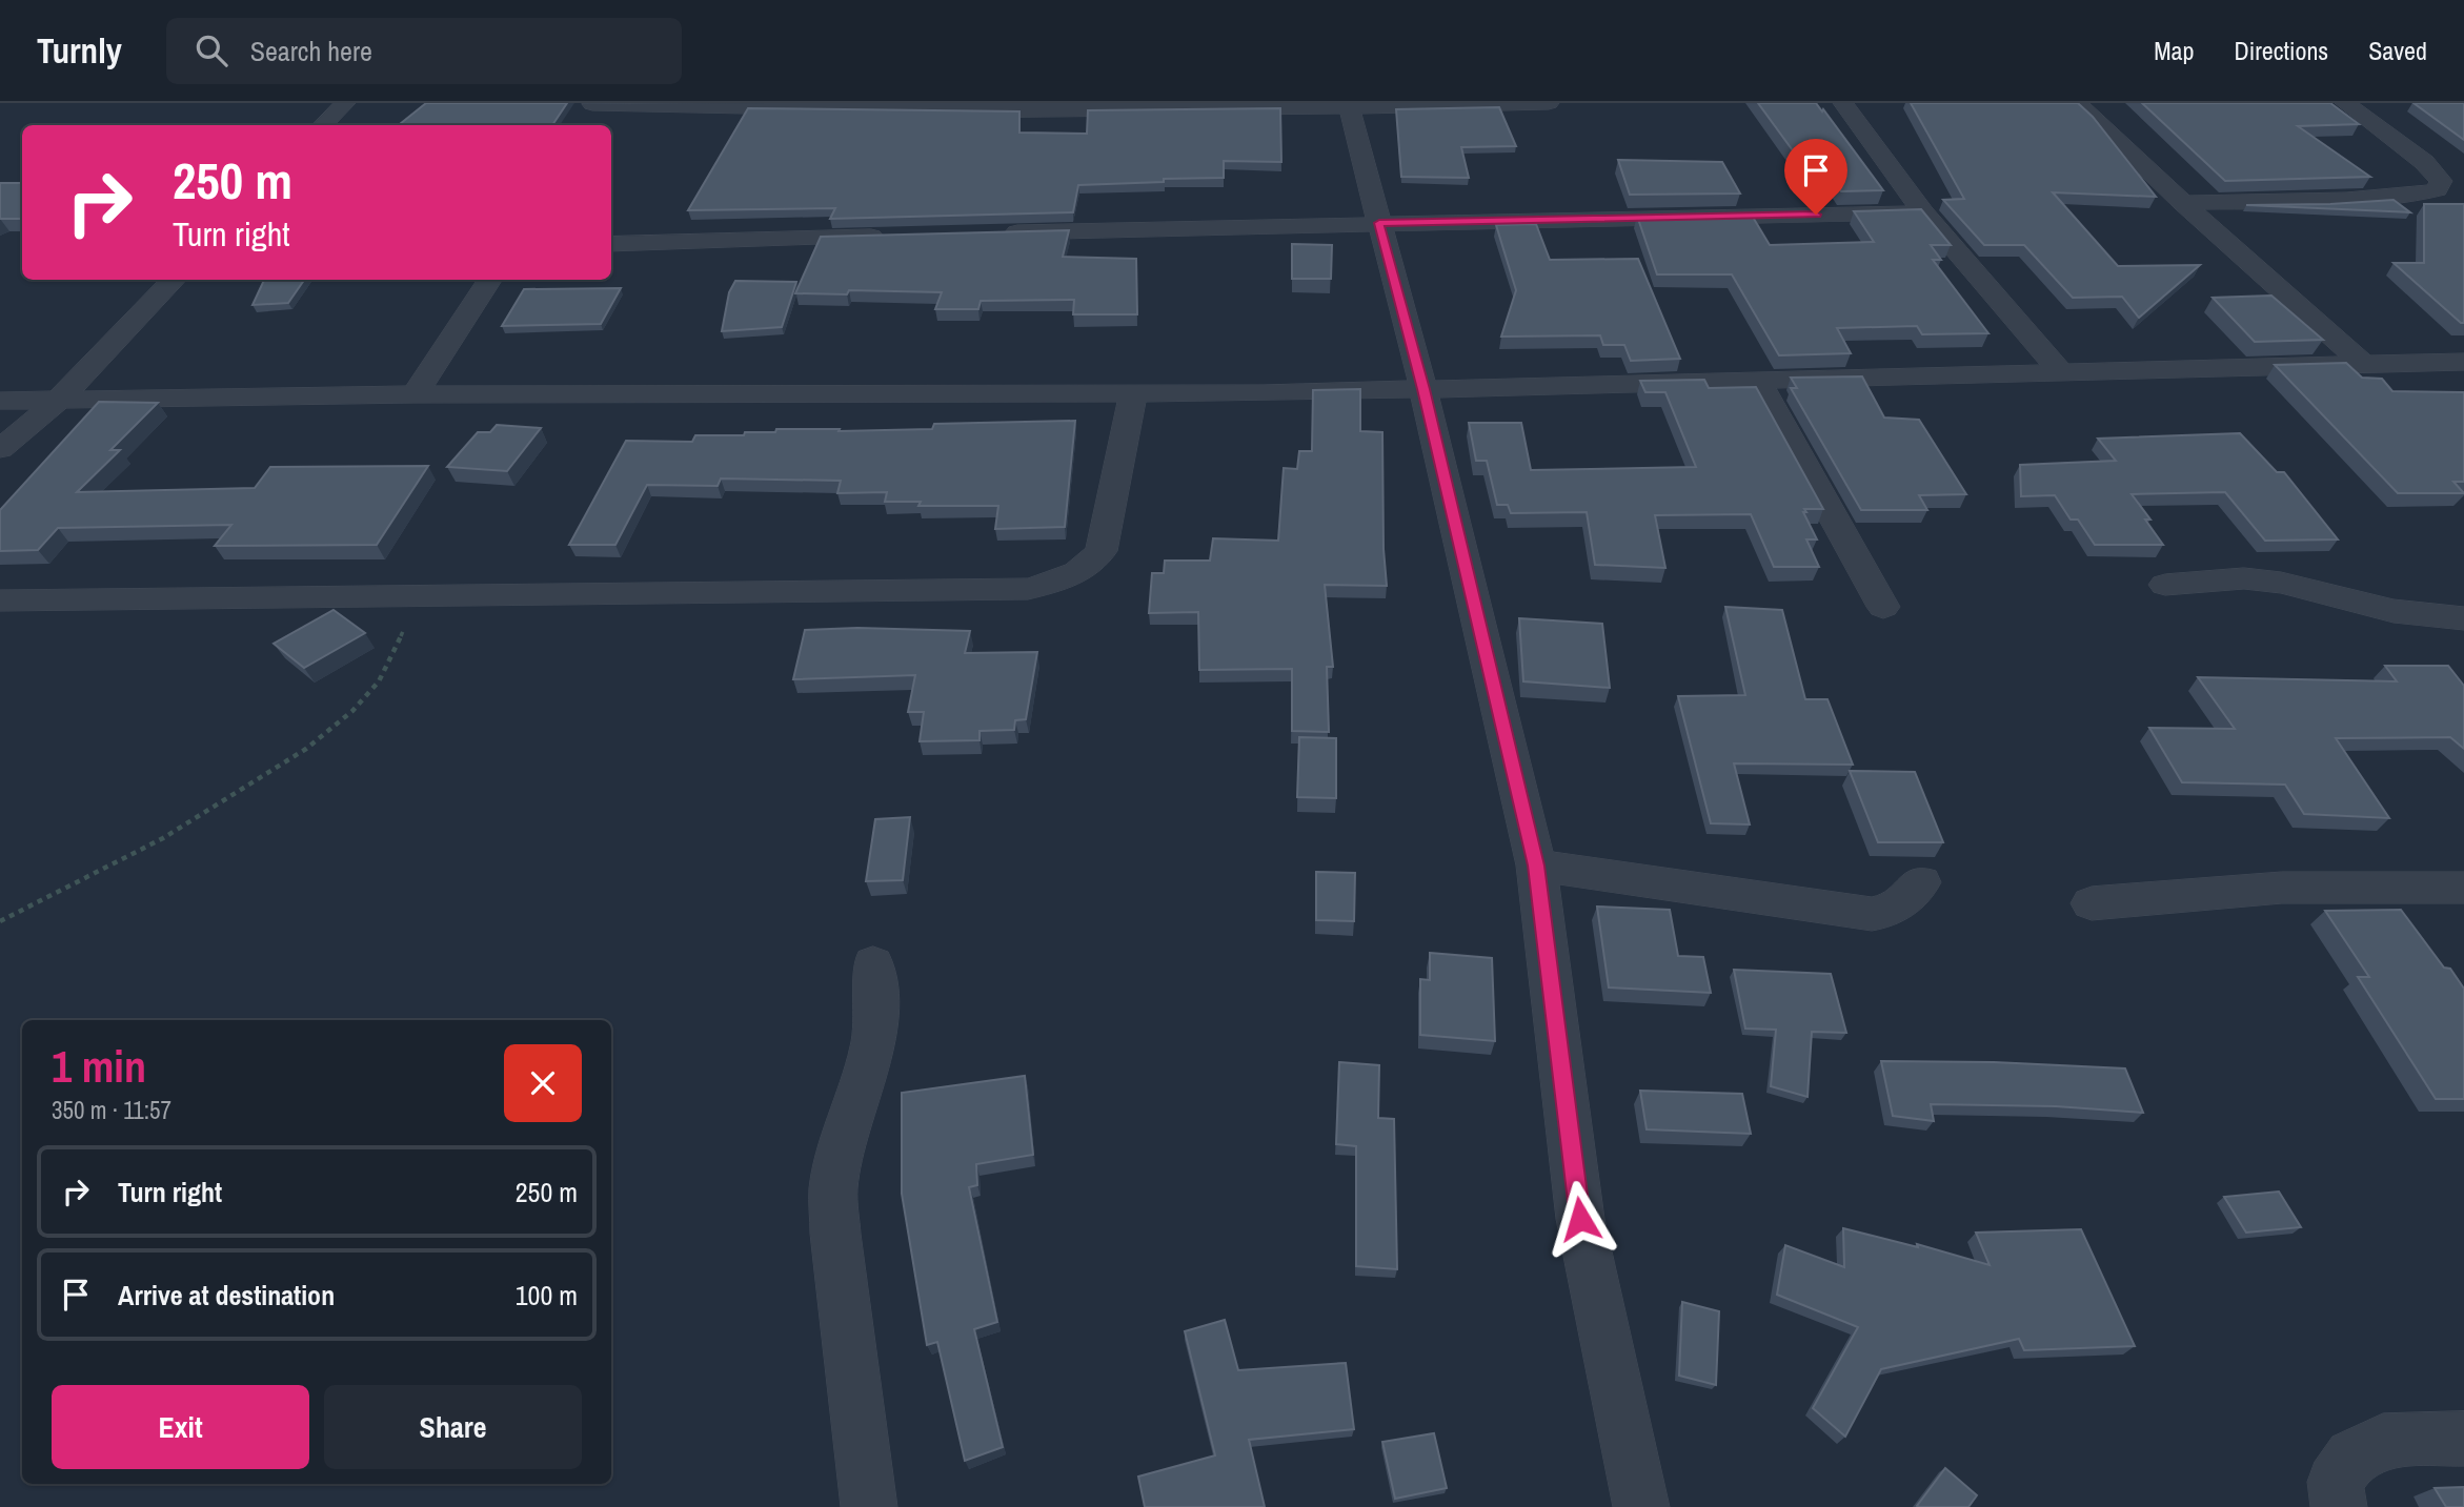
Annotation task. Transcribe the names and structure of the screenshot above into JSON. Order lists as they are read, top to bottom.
{
  "page": {
    "header": "Turnly",
    "search": "Search here",
    "nav": ["Map", "Directions", "Saved"],
    "turn": ["250 m", "Turn right"],
    "heading": ["1 min", "350 m · 11:57"],
    "list": [
      {
        "name": "Turn right",
        "value": "250 m"
      },
      {
        "name": "Arrive at destination",
        "value": "100 m"
      }
    ],
    "buttons": ["Exit", "Share"]
  }
}
